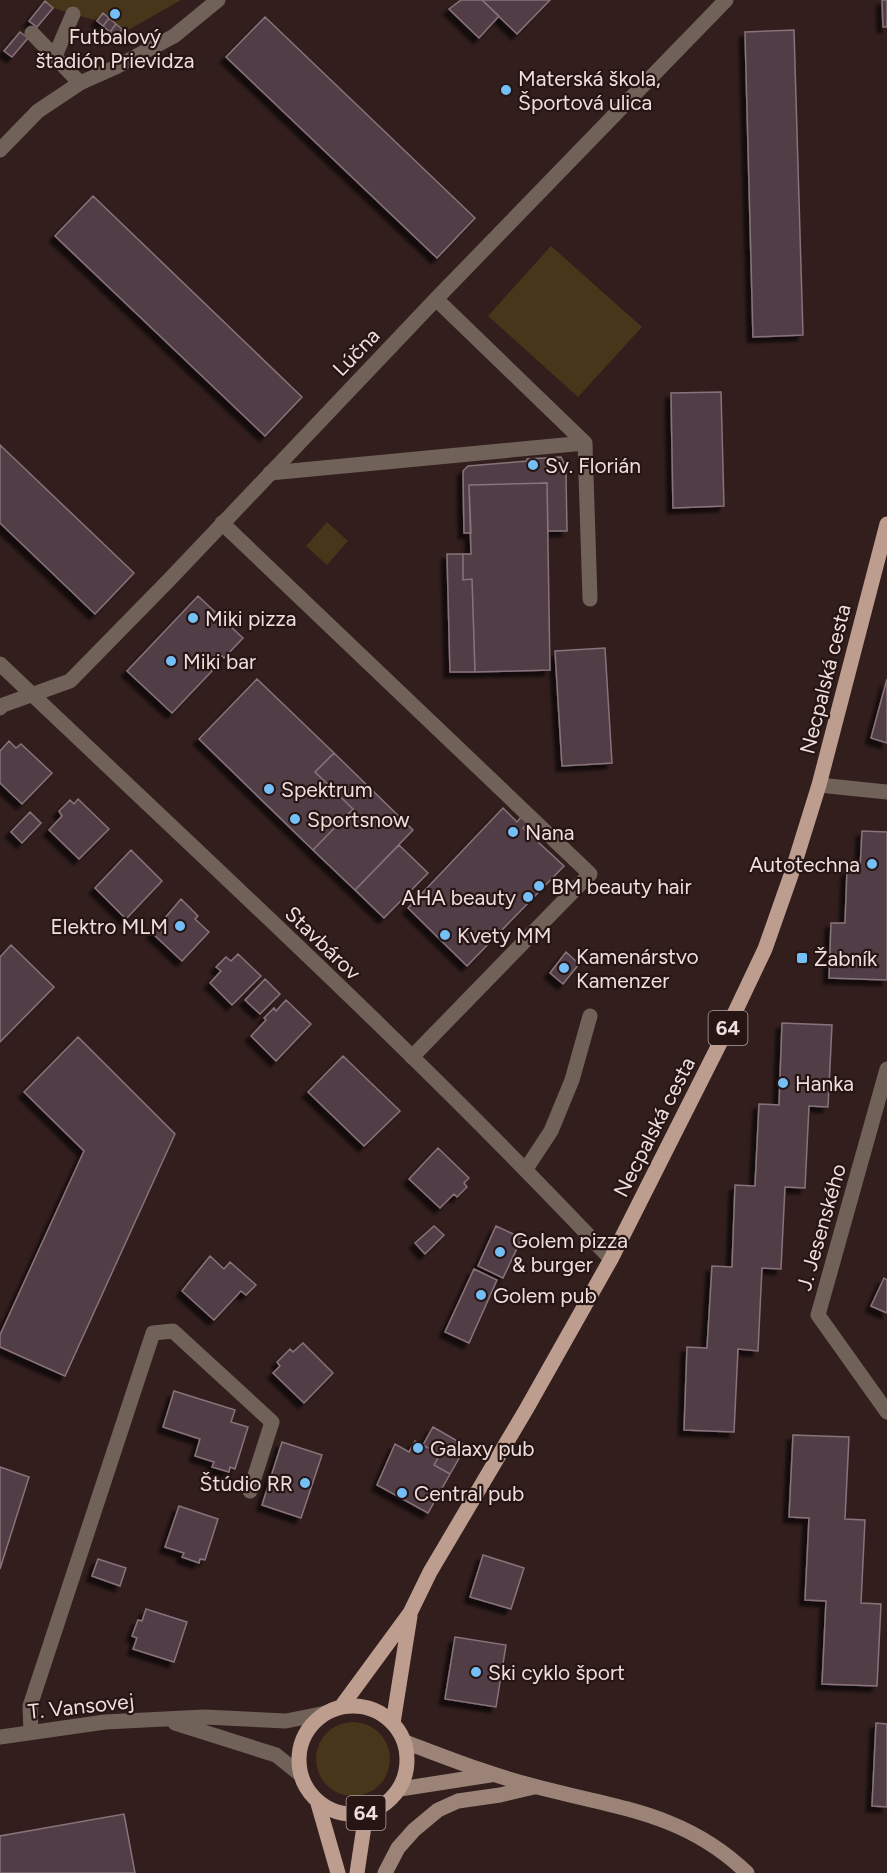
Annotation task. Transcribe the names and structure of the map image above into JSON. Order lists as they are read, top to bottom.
{
  "streets": {
    "main road": ["Necpalská cesta", "64"],
    "street": [
      "Lúčna",
      "Stavbárov",
      "J. Jesenského",
      "T. Vansovej"
    ]
  },
  "crossings": [
    ["Lúčna", "Stavbárov"],
    ["Necpalská cesta", "Stavbárov"],
    ["Necpalská cesta", "64"],
    ["Necpalská cesta", "T. Vansovej"],
    ["64", "T. Vansovej"]
  ],
  "places": {
    "other": [
      "Futbalový štadión Prievidza",
      "Materská škola, Športová ulica",
      "Sv. Florián",
      "Miki pizza",
      "Miki bar",
      "Spektrum",
      "Sportsnow",
      "Nana",
      "Autotechna",
      "BM beauty hair",
      "AHA beauty",
      "Elektro MLM",
      "Kvety MM",
      "Kamenárstvo Kamenzer",
      "Hanka",
      "Golem pizza & burger",
      "Golem pub",
      "Galaxy pub",
      "Štúdio RR",
      "Central pub",
      "Ski cyklo šport"
    ],
    "transit": ["Žabník"]
  }
}
